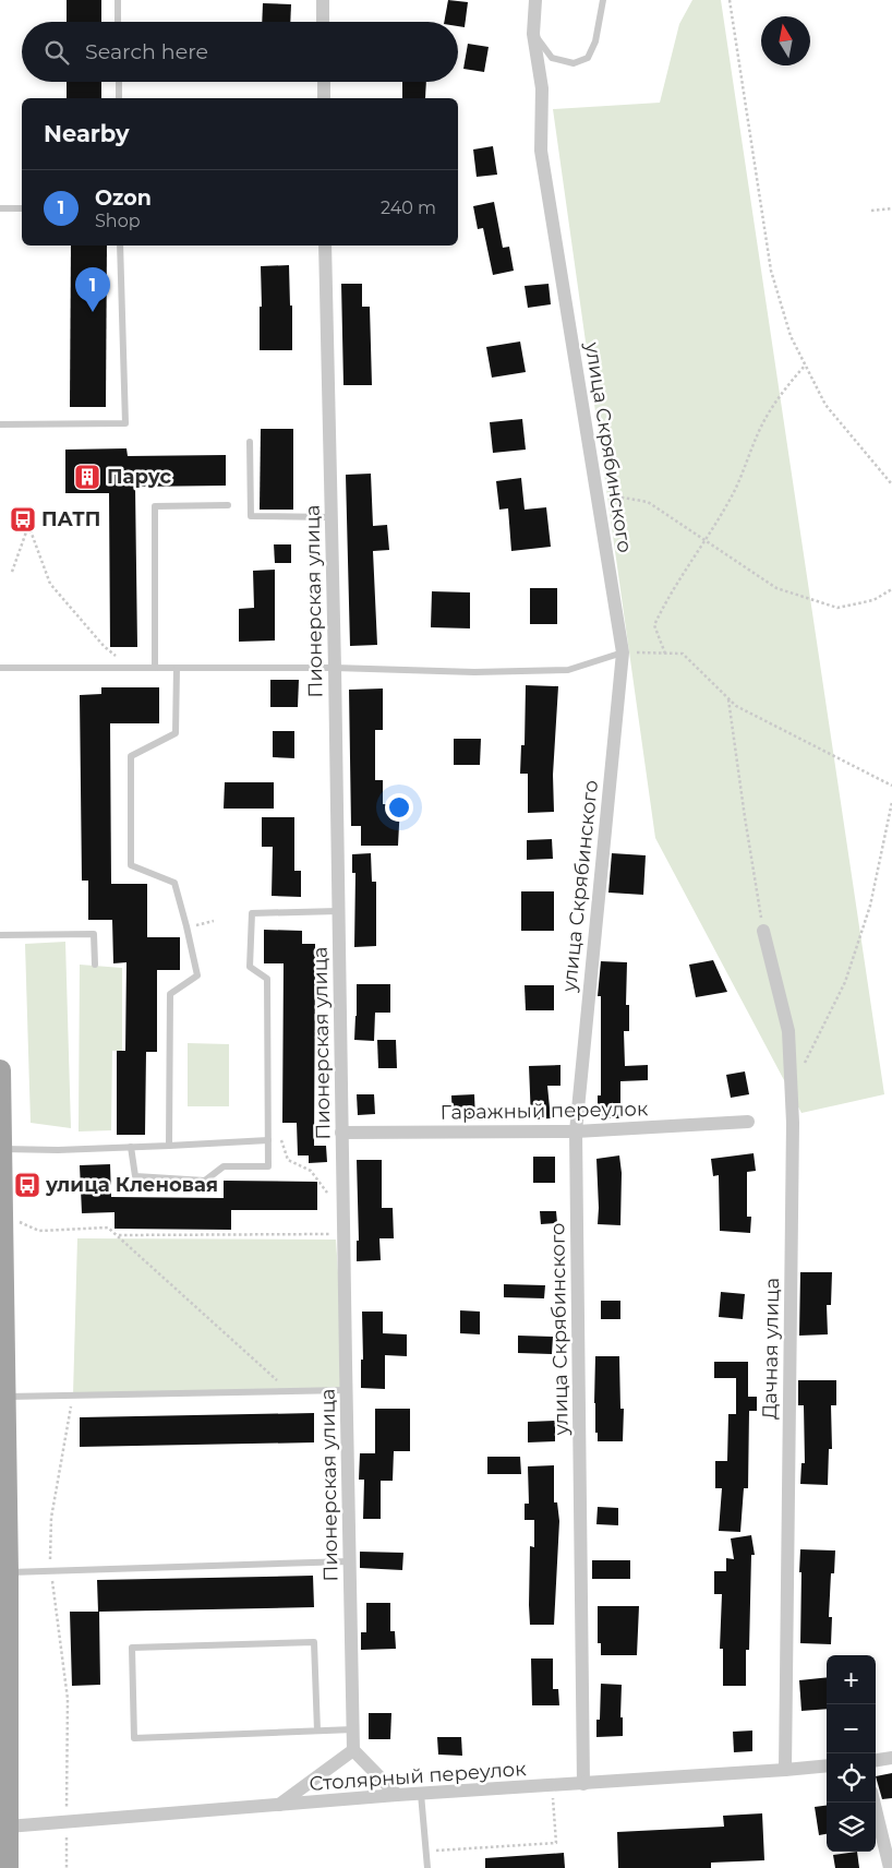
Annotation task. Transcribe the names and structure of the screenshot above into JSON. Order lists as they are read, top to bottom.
{
  "streets": {
    "street": [
      "улица Скрябинского",
      "Пионерская улица",
      "Гаражный переулок",
      "Дачная улица",
      "Столярный переулок"
    ]
  },
  "crossings": [
    ["улица Скрябинского", "Гаражный переулок"],
    ["улица Скрябинского", "Столярный переулок"],
    ["Пионерская улица", "Гаражный переулок"],
    ["Дачная улица", "Столярный переулок"]
  ],
  "places": {
    "building": ["Парус"],
    "bus stop": ["ПАТП", "улица Кленовая"]
  },
  "north": "top",
  "page": {
    "search": "Search here",
    "heading": "Nearby",
    "list": [
      {
        "mark": "1",
        "name": "Ozon",
        "note": "Shop",
        "value": "240 m"
      }
    ],
    "pins": "1",
    "map_buttons": ["+", "−"]
  }
}
